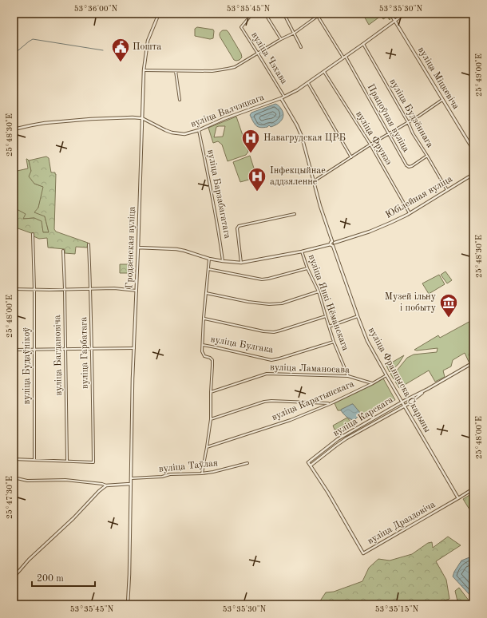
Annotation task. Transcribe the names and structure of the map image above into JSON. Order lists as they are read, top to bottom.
{
  "streets": {
    "street": [
      "вуліца Чэхава",
      "вуліца Міцкевіча",
      "вуліца Валчэцкага",
      "вуліца Будзённага",
      "Працоўная вуліца",
      "вуліца Фрунзэ",
      "вуліца Барзабагатага",
      "Юбілейная вуліца",
      "Гродзенская вуліца",
      "вуліца Янкі Нёманскага",
      "вуліца Булгака",
      "вуліца Гарбатага",
      "вуліца Багдановіча",
      "вуліца Будаўнікоў",
      "вуліца Ламаносава",
      "вуліца Францыска Скарыны",
      "вуліца Каратынскага",
      "вуліца Карскага",
      "вуліца Таўлая",
      "вуліца Драздовіча"
    ]
  },
  "crossings": [
    ["вуліца Чэхава", "вуліца Валчэцкага"],
    ["вуліца Міцкевіча", "вуліца Валчэцкага"],
    ["вуліца Валчэцкага", "вуліца Будзённага"],
    ["вуліца Валчэцкага", "Працоўная вуліца"],
    ["вуліца Валчэцкага", "вуліца Фрунзэ"],
    ["вуліца Валчэцкага", "вуліца Барзабагатага"],
    ["вуліца Валчэцкага", "Гродзенская вуліца"],
    ["вуліца Будзённага", "Працоўная вуліца"],
    ["вуліца Будзённага", "Юбілейная вуліца"],
    ["вуліца Фрунзэ", "Юбілейная вуліца"],
    ["Юбілейная вуліца", "вуліца Францыска Скарыны"],
    ["Гродзенская вуліца", "вуліца Таўлая"],
    ["вуліца Янкі Нёманскага", "вуліца Булгака"],
    ["вуліца Янкі Нёманскага", "вуліца Ламаносава"],
    ["вуліца Гарбатага", "вуліца Багдановіча"],
    ["вуліца Ламаносава", "вуліца Каратынскага"],
    ["вуліца Францыска Скарыны", "вуліца Каратынскага"],
    ["вуліца Францыска Скарыны", "вуліца Карскага"],
    ["вуліца Францыска Скарыны", "вуліца Драздовіча"],
    ["вуліца Карскага", "вуліца Драздовіча"]
  ],
  "places": {
    "public building": ["Пошта"],
    "hospital": ["Навагрудская ЦРБ", "Інфекцыйнае аддзяленне"],
    "museum": ["Музей ільну і побыту"]
  },
  "scale_bar": "200 m",
  "coordinates": [
    "53°36'00\"N",
    "53°35'45\"N",
    "53°35'30\"N",
    "25°49'00\"E",
    "25°48'30\"E",
    "25°48'00\"E",
    "25°47'30\"E",
    "53°35'15\"N"
  ]
}
